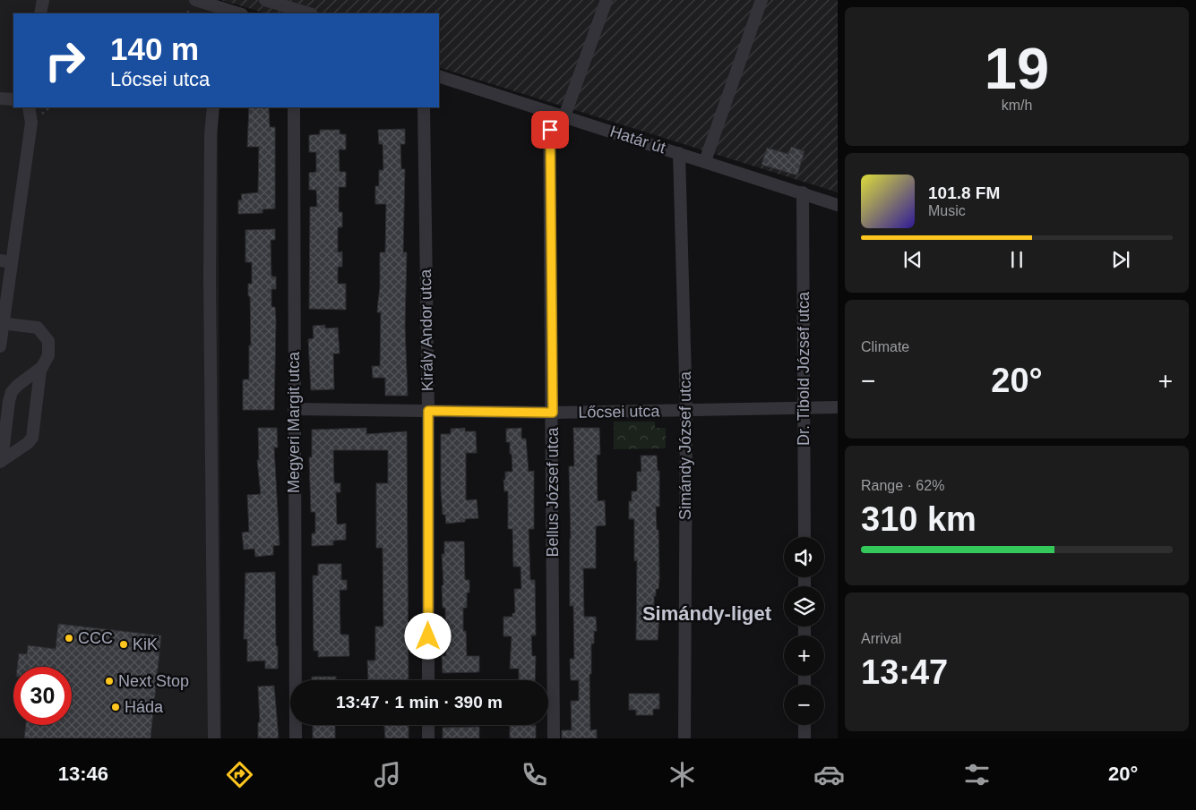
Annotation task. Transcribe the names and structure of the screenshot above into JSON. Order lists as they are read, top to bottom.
{
  "streets": {
    "street": [
      "Határ út",
      "Király Andor utca",
      "Dr. Tibold József utca",
      "Lőcsei utca",
      "Megyeri Margit utca",
      "Simándy József utca",
      "Bellus József utca"
    ]
  },
  "crossings": [
    ["Határ út", "Dr. Tibold József utca"],
    ["Határ út", "Simándy József utca"],
    ["Határ út", "Bellus József utca"],
    ["Király Andor utca", "Lőcsei utca"],
    ["Dr. Tibold József utca", "Lőcsei utca"],
    ["Lőcsei utca", "Megyeri Margit utca"],
    ["Lőcsei utca", "Simándy József utca"],
    ["Lőcsei utca", "Bellus József utca"]
  ],
  "districts": ["Simándy-liget"],
  "places": [
    "CCC",
    "KiK",
    "Next Stop",
    "Háda"
  ],
  "page": {
    "tile": [
      ["19", "km/h"],
      "Climate",
      ["Range · 62%", "310 km"],
      ["Arrival", "13:47"]
    ],
    "turn": ["140 m", "Lőcsei utca"],
    "song": ["101.8 FM", "Music"],
    "heat": ["−", "20°", "+"],
    "map_buttons": ["+", "−"],
    "limit": "30",
    "trip": "13:47 · 1 min · 390 m",
    "tabs": ["13:46", "20°"]
  }
}
